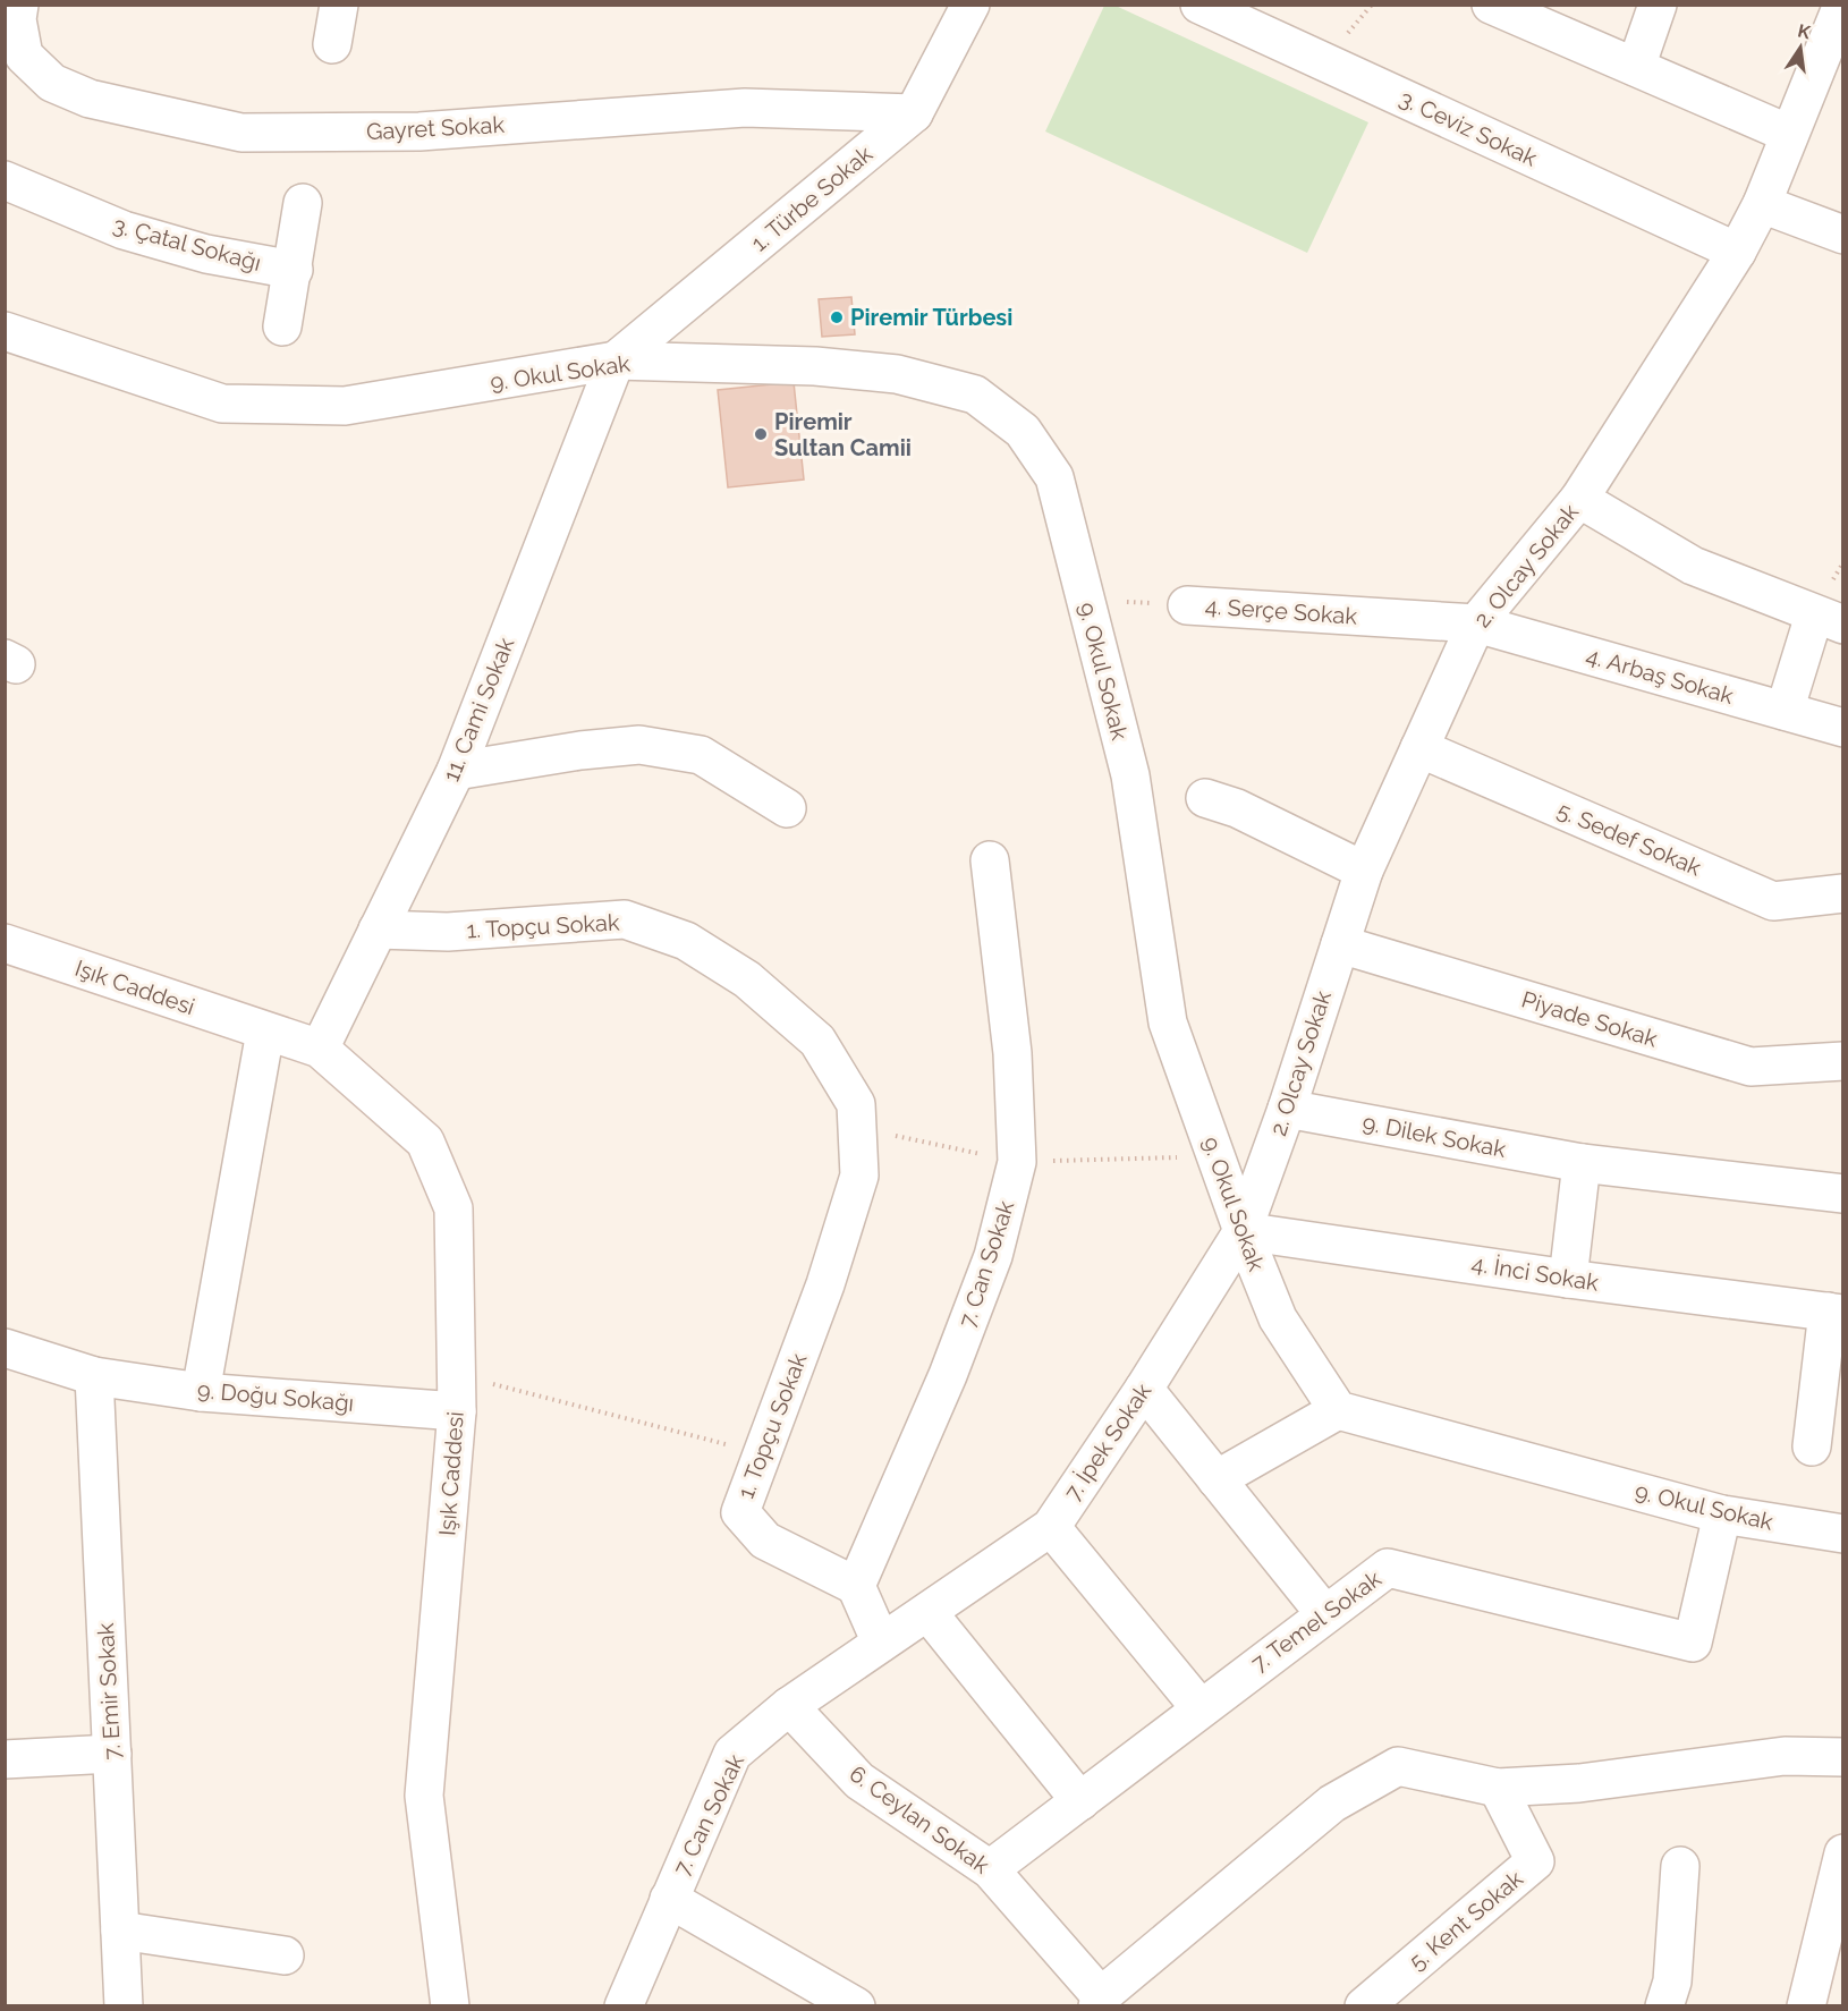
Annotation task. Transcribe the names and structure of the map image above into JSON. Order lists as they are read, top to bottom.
{
  "streets": {
    "street": [
      "Gayret Sokak",
      "3. Ceviz Sokak",
      "1. Türbe Sokak",
      "3. Çatal Sokağı",
      "9. Okul Sokak",
      "2. Olcay Sokak",
      "4. Serçe Sokak",
      "4. Arbaş Sokak",
      "11. Cami Sokak",
      "5. Sedef Sokak",
      "1. Topçu Sokak",
      "Işık Caddesi",
      "Piyade Sokak",
      "9. Dilek Sokak",
      "7. Can Sokak",
      "4. İnci Sokak",
      "9. Doğu Sokağı",
      "7. İpek Sokak",
      "7. Temel Sokak",
      "7. Emir Sokak",
      "6. Ceylan Sokak",
      "5. Kent Sokak"
    ]
  },
  "crossings": [
    ["Gayret Sokak", "1. Türbe Sokak"],
    ["3. Ceviz Sokak", "2. Olcay Sokak"],
    ["1. Türbe Sokak", "9. Okul Sokak"],
    ["1. Türbe Sokak", "11. Cami Sokak"],
    ["9. Okul Sokak", "2. Olcay Sokak"],
    ["9. Okul Sokak", "4. Serçe Sokak"],
    ["9. Okul Sokak", "11. Cami Sokak"],
    ["9. Okul Sokak", "4. İnci Sokak"],
    ["9. Okul Sokak", "7. İpek Sokak"],
    ["9. Okul Sokak", "7. Temel Sokak"],
    ["2. Olcay Sokak", "4. Serçe Sokak"],
    ["2. Olcay Sokak", "4. Arbaş Sokak"],
    ["2. Olcay Sokak", "5. Sedef Sokak"],
    ["2. Olcay Sokak", "Piyade Sokak"],
    ["2. Olcay Sokak", "9. Dilek Sokak"],
    ["2. Olcay Sokak", "4. İnci Sokak"],
    ["2. Olcay Sokak", "7. İpek Sokak"],
    ["4. Serçe Sokak", "4. Arbaş Sokak"],
    ["11. Cami Sokak", "1. Topçu Sokak"],
    ["11. Cami Sokak", "Işık Caddesi"],
    ["1. Topçu Sokak", "7. Can Sokak"],
    ["Işık Caddesi", "9. Doğu Sokağı"],
    ["7. Can Sokak", "7. İpek Sokak"],
    ["7. Can Sokak", "6. Ceylan Sokak"],
    ["4. İnci Sokak", "7. İpek Sokak"],
    ["9. Doğu Sokağı", "7. Emir Sokak"],
    ["7. Temel Sokak", "6. Ceylan Sokak"]
  ],
  "places": ["Piremir Türbesi", "Piremir Sultan Camii"],
  "north": "top"
}
